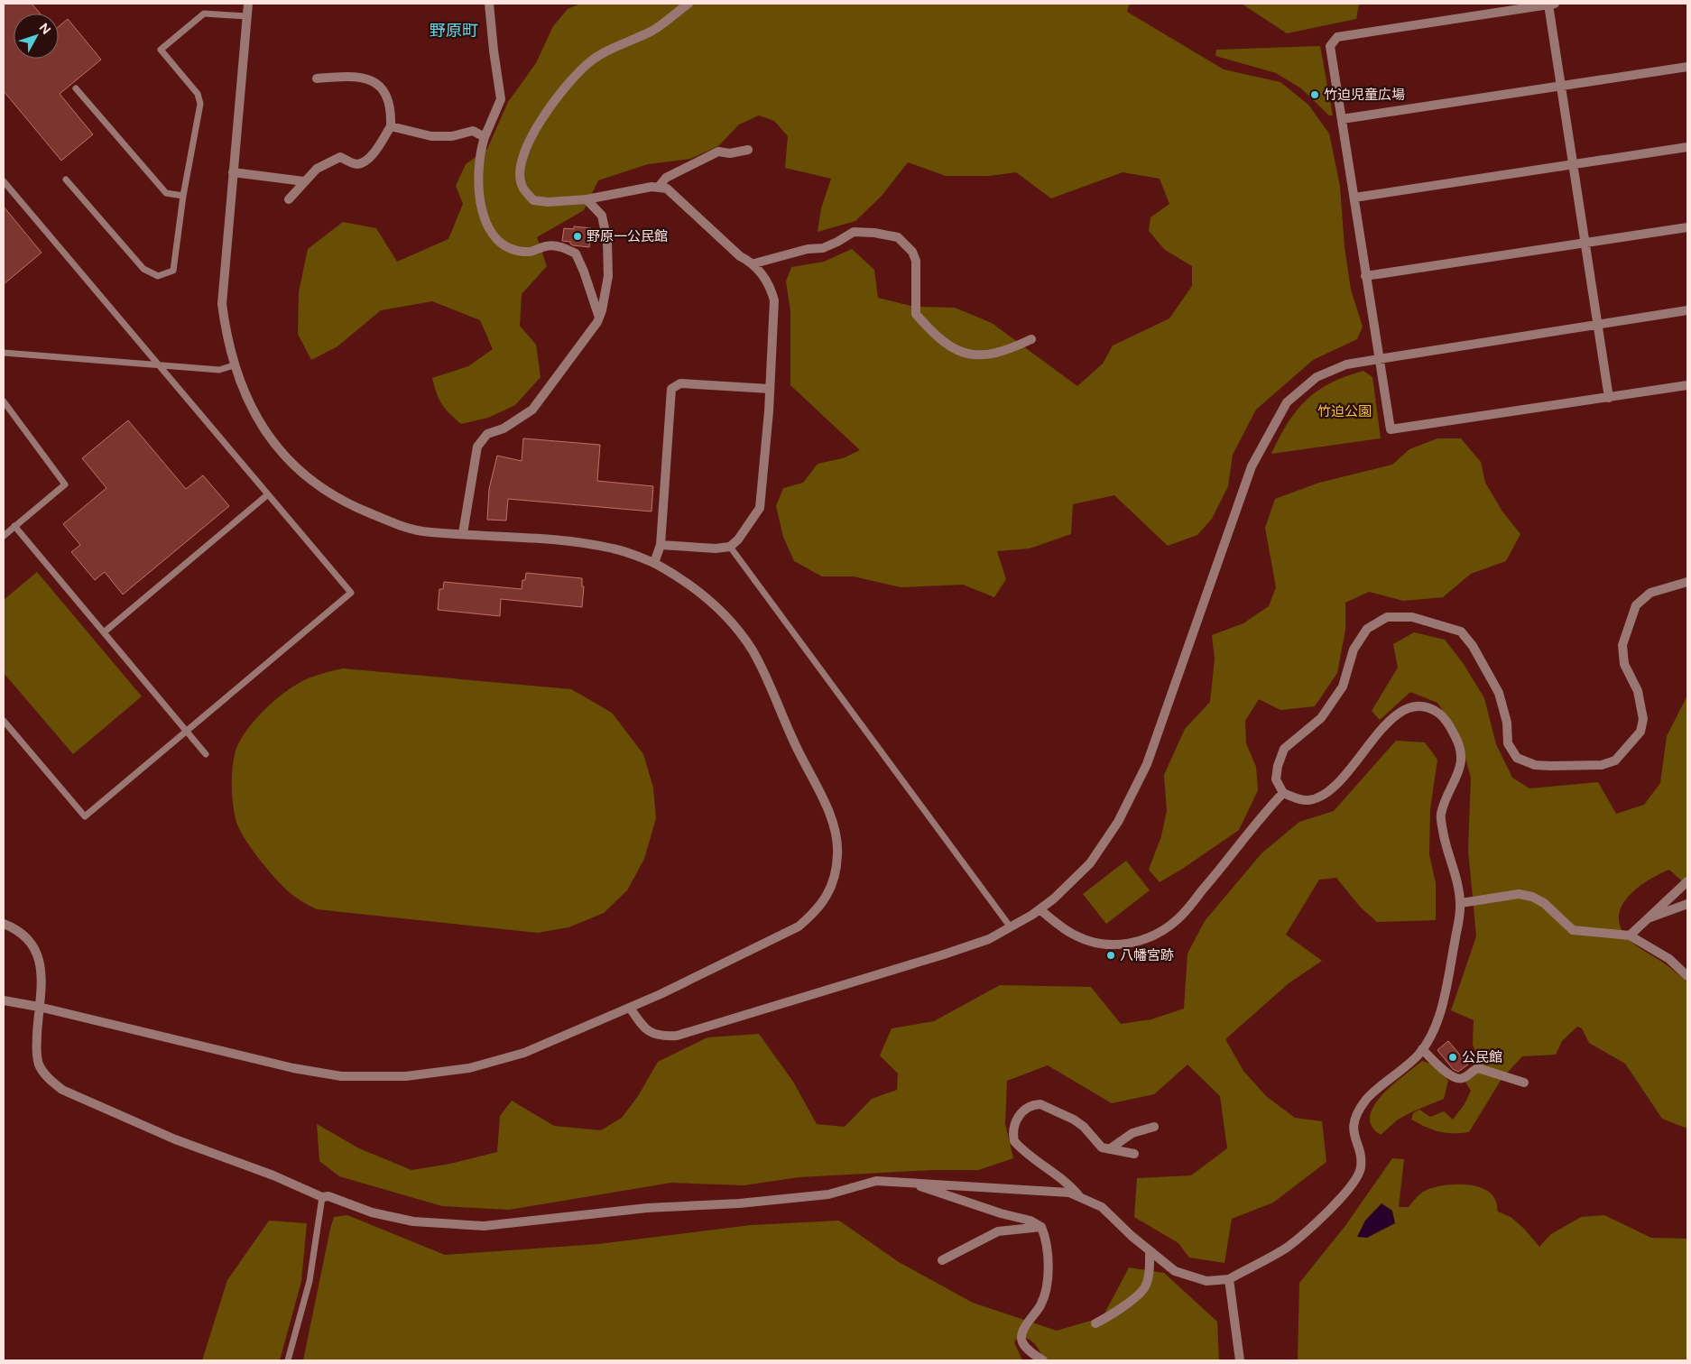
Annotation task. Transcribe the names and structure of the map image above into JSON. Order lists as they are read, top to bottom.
{
  "districts": ["野原町"],
  "parks": ["竹迫公園"],
  "places": [
    "竹迫児童広場",
    "野原一公民館",
    "八幡宮跡",
    "公民館"
  ],
  "north": "top right"
}
